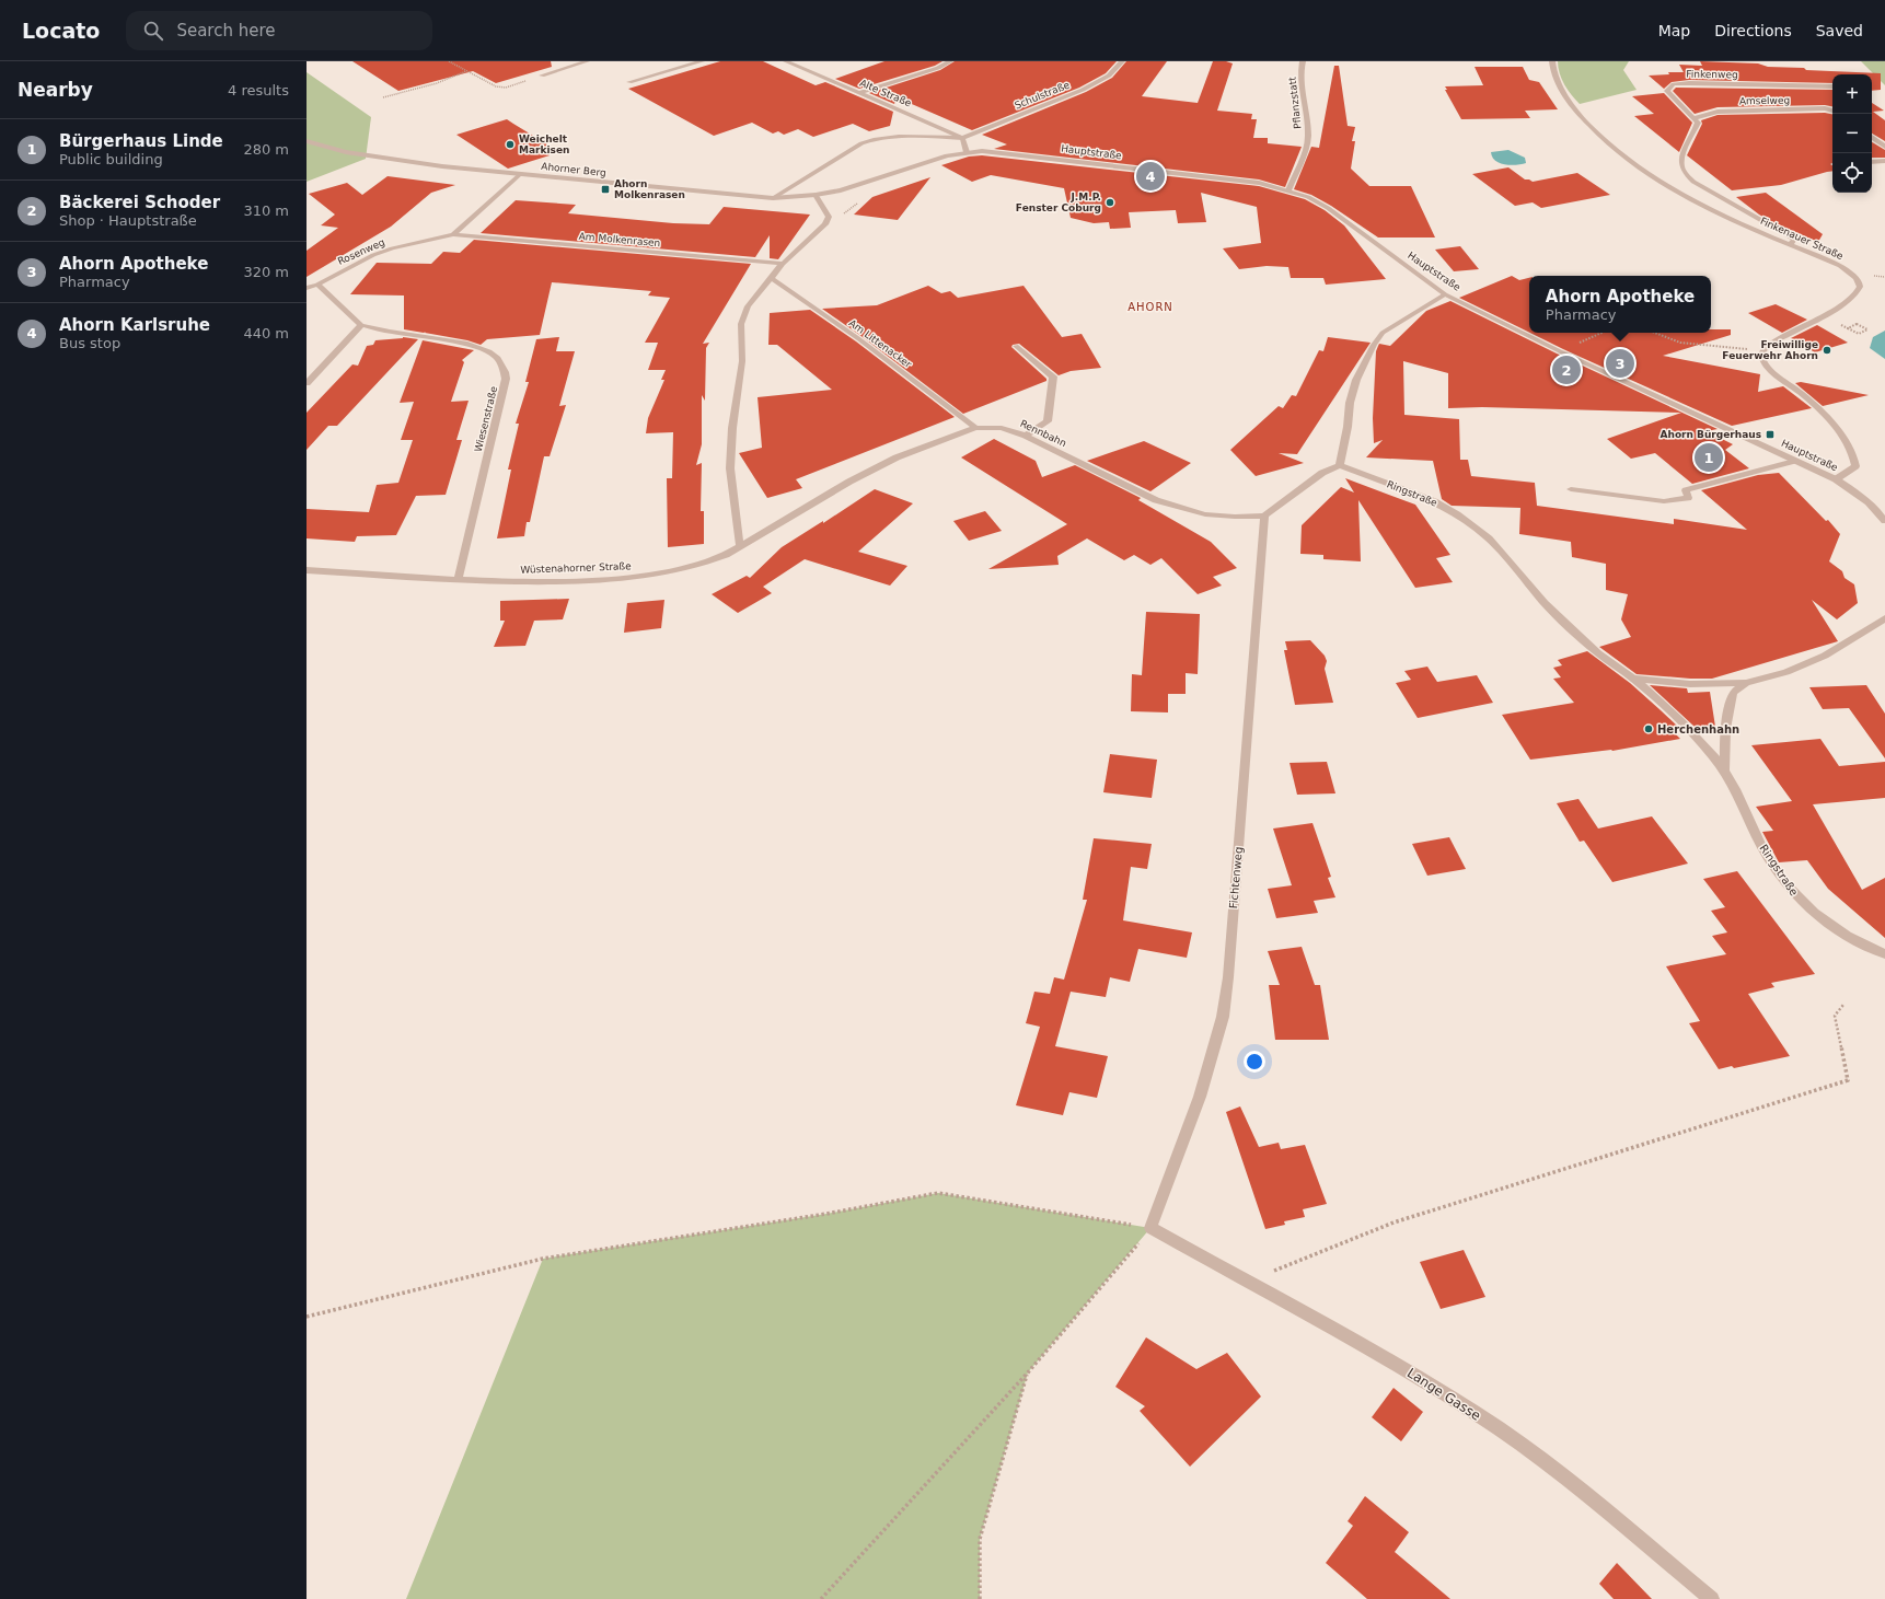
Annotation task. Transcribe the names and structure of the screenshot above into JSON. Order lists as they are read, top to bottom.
{
  "streets": {
    "street": [
      "Finkenweg",
      "Alte Straße",
      "Schulstraße",
      "Amselweg",
      "Pflanzstatt",
      "Hauptstraße",
      "Ahorner Berg",
      "Finkenauer Straße",
      "Am Molkenrasen",
      "Rosenweg",
      "Am Littenacker",
      "Wiesenstraße",
      "Rennbahn",
      "Ringstraße",
      "Wüstenahorner Straße",
      "Fichtenweg",
      "Lange Gasse"
    ]
  },
  "crossings": [
    ["Finkenweg", "Amselweg"],
    ["Alte Straße", "Schulstraße"],
    ["Pflanzstatt", "Hauptstraße"],
    ["Hauptstraße", "Ahorner Berg"],
    ["Am Molkenrasen", "Rosenweg"],
    ["Rosenweg", "Wiesenstraße"],
    ["Am Littenacker", "Rennbahn"],
    ["Wiesenstraße", "Wüstenahorner Straße"],
    ["Rennbahn", "Wüstenahorner Straße"],
    ["Rennbahn", "Fichtenweg"],
    ["Fichtenweg", "Lange Gasse"]
  ],
  "districts": ["AHORN"],
  "places": {
    "other": [
      "Weichelt Markisen",
      "J.M.P. Fenster Coburg",
      "Freiwillige Feuerwehr Ahorn",
      "Herchenhahn"
    ],
    "transit": ["Ahorn Molkenrasen", "Ahorn Bürgerhaus"]
  },
  "page": {
    "header": "Locato",
    "search": "Search here",
    "nav": ["Map", "Directions", "Saved"],
    "heading": ["Nearby", "4 results"],
    "map_buttons": ["+", "−"],
    "list": [
      {
        "mark": "1",
        "name": "Bürgerhaus Linde",
        "note": "Public building",
        "value": "280 m"
      },
      {
        "mark": "2",
        "name": "Bäckerei Schoder",
        "note": "Shop · Hauptstraße",
        "value": "310 m"
      },
      {
        "mark": "3",
        "name": "Ahorn Apotheke",
        "note": "Pharmacy",
        "value": "320 m"
      },
      {
        "mark": "4",
        "name": "Ahorn Karlsruhe",
        "note": "Bus stop",
        "value": "440 m"
      }
    ],
    "pins": [
      "4",
      "3",
      "2",
      "1"
    ],
    "popup": ["Ahorn Apotheke", "Pharmacy"]
  }
}
